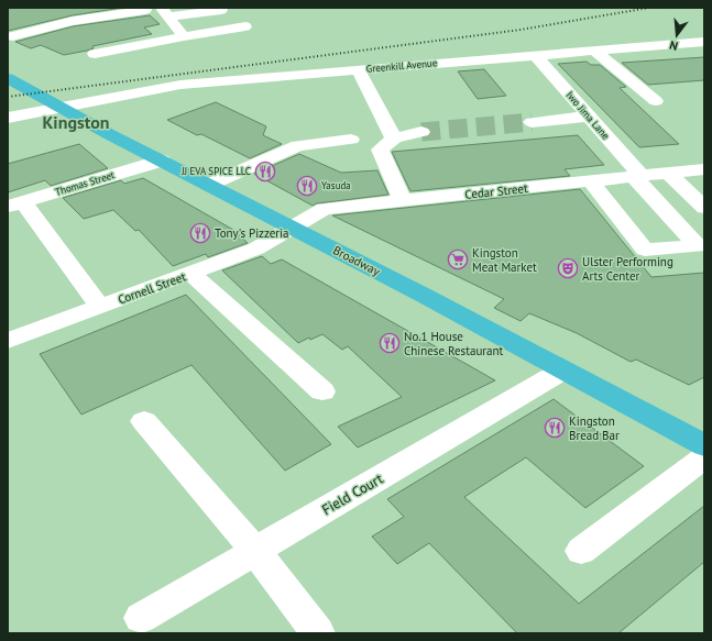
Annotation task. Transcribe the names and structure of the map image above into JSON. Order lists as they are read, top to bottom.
{
  "streets": {
    "highway": ["Broadway"],
    "street": [
      "Greenkill Avenue",
      "Iwo Jima Lane",
      "Thomas Street",
      "Cedar Street",
      "Cornell Street",
      "Field Court"
    ]
  },
  "crossings": [
    ["Greenkill Avenue", "Iwo Jima Lane"],
    ["Iwo Jima Lane", "Cedar Street"],
    ["Thomas Street", "Broadway"],
    ["Cedar Street", "Broadway"],
    ["Cedar Street", "Cornell Street"],
    ["Broadway", "Cornell Street"],
    ["Broadway", "Field Court"]
  ],
  "districts": ["Kingston"],
  "places": {
    "restaurant": [
      "JJ EVA SPICE LLC",
      "Yasuda",
      "Tony's Pizzeria",
      "No.1 House Chinese Restaurant",
      "Kingston Bread Bar"
    ],
    "supermarket": ["Kingston Meat Market"],
    "theatre": ["Ulster Performing Arts Center"]
  },
  "north": "bottom"
}
